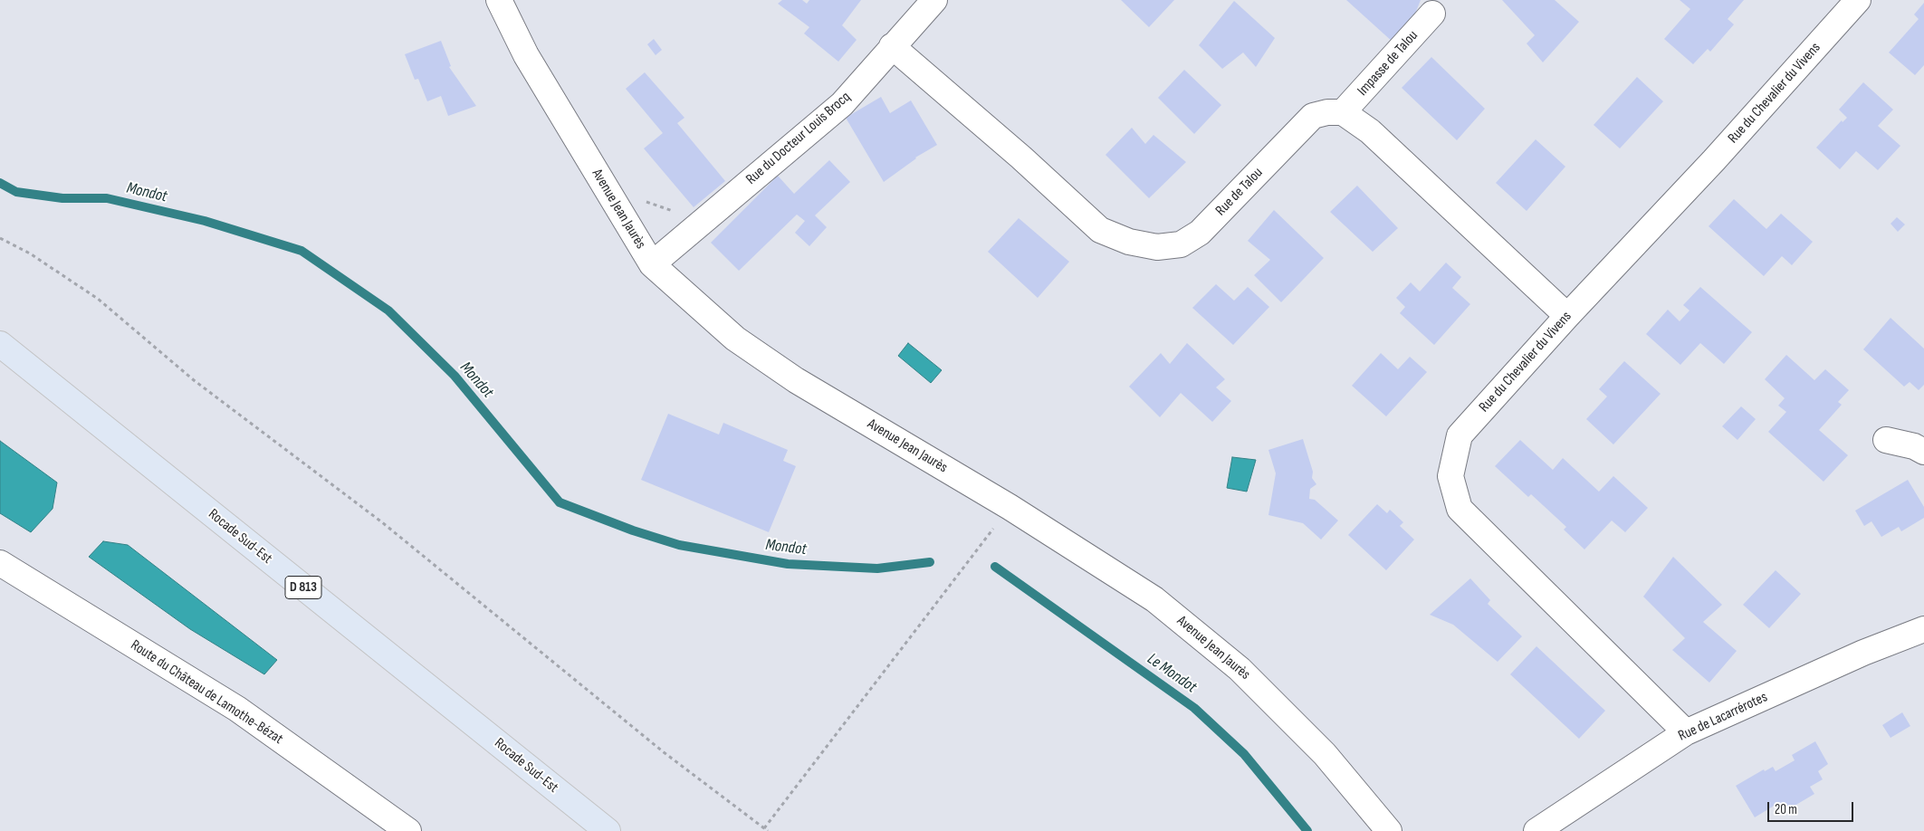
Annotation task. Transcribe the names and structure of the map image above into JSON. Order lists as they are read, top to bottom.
{
  "streets": {
    "main road": ["Rocade Sud-Est", "D 813"],
    "street": [
      "Impasse de Talou",
      "Rue du Chevalier du Vivens",
      "Rue du Docteur Louis Brocq",
      "Rue de Talou",
      "Avenue Jean Jaurès",
      "Route du Château de Lamothe-Bézat",
      "Rue de Lacarrérotes"
    ]
  },
  "crossings": [
    ["Impasse de Talou", "Rue de Talou"],
    ["Rue du Chevalier du Vivens", "Rue de Lacarrérotes"],
    ["Rue du Docteur Louis Brocq", "Rue de Talou"],
    ["Rue du Docteur Louis Brocq", "Avenue Jean Jaurès"]
  ],
  "water": ["Mondot", "Le Mondot"],
  "scale_bar": "20 m"
}
